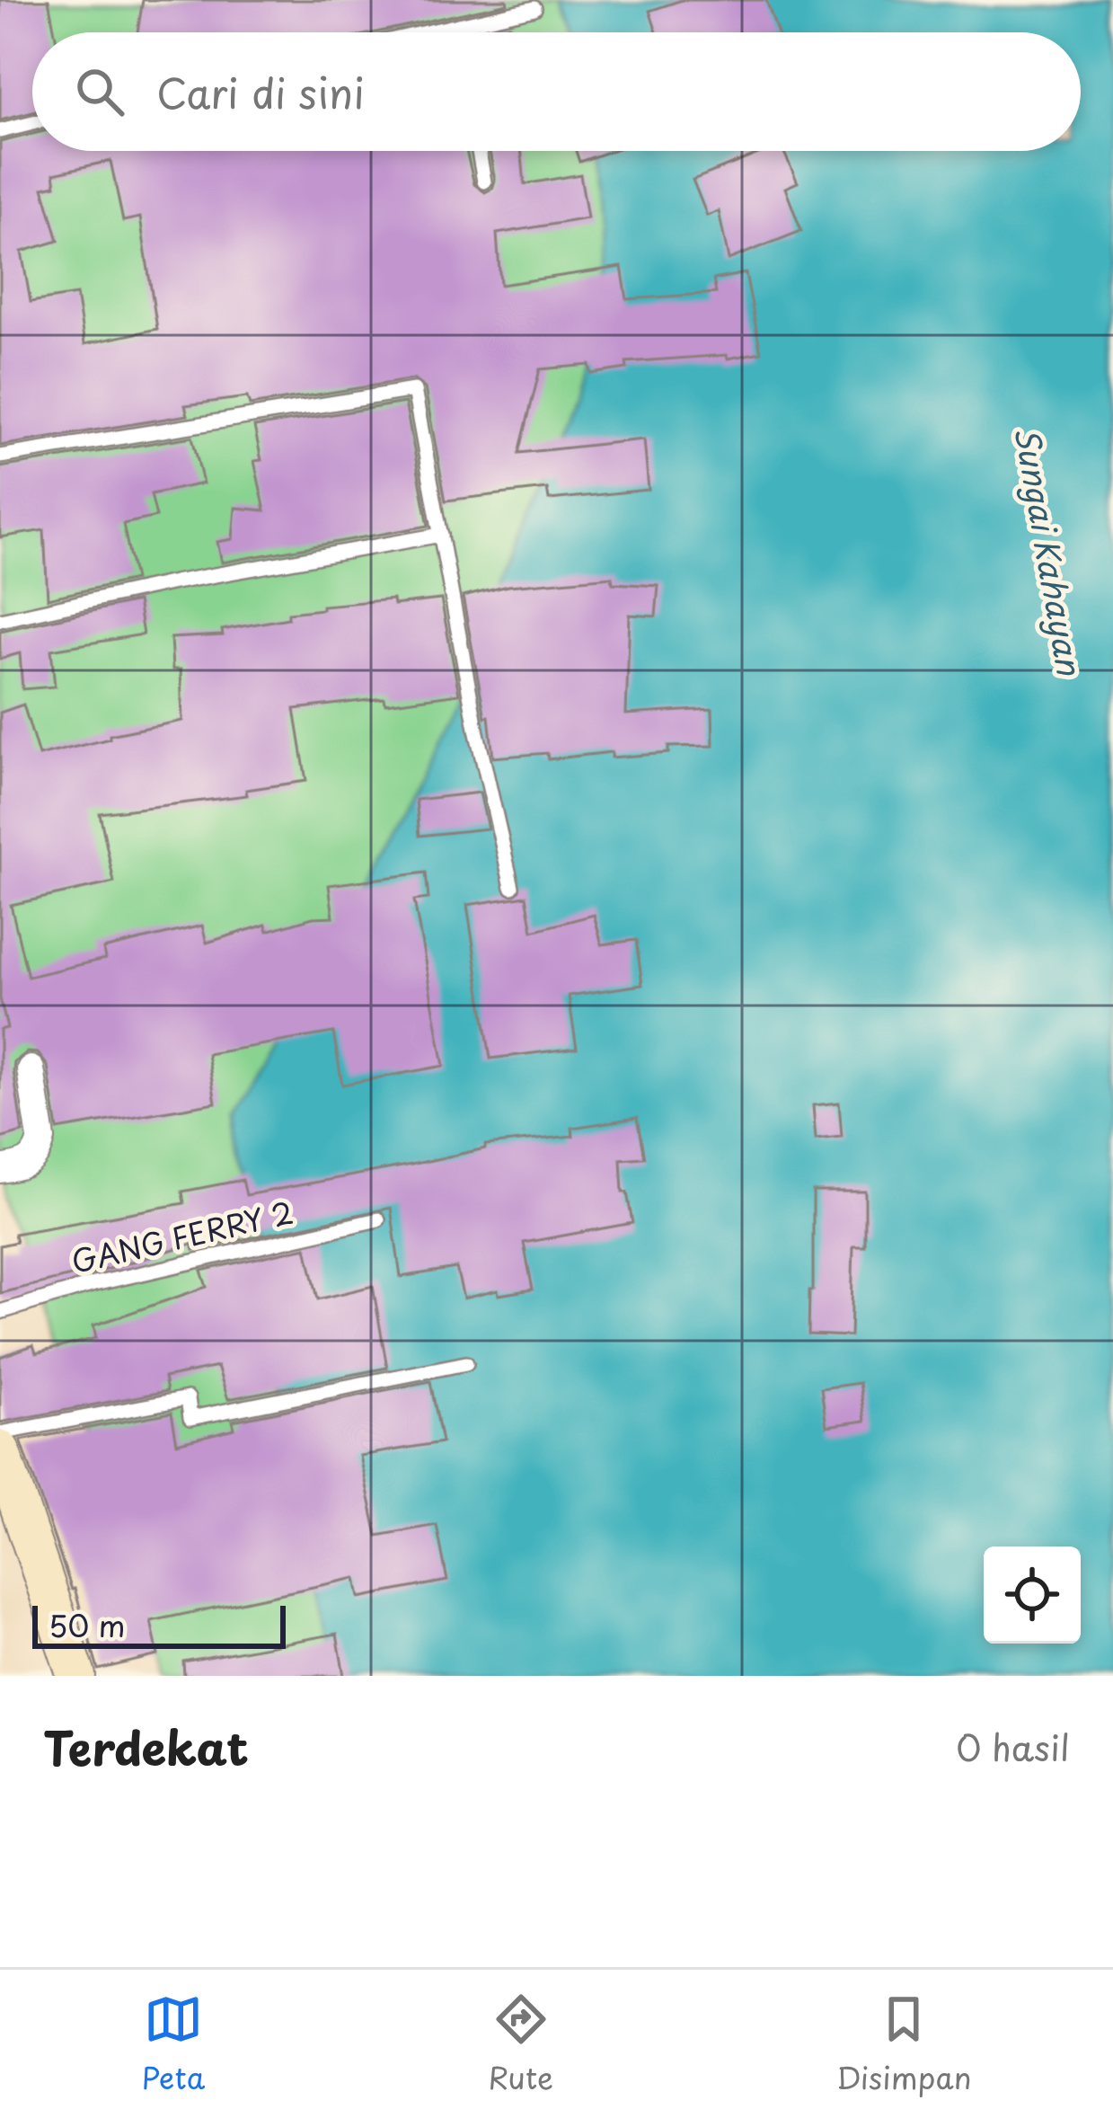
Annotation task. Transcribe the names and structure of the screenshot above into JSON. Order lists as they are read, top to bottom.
{
  "streets": {
    "lane": ["GANG FERRY 2"]
  },
  "water": ["Sungai Kahayan"],
  "scale_bar": "50 m",
  "page": {
    "search": "Cari di sini",
    "scale": "50 m",
    "heading": ["Terdekat", "0 hasil"],
    "nav": ["Peta", "Rute", "Disimpan"]
  }
}
